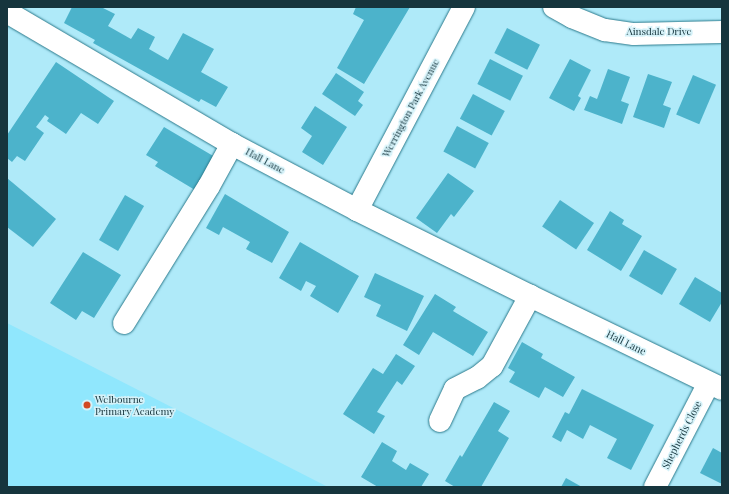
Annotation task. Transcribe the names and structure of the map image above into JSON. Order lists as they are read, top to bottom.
{
  "streets": {
    "street": [
      "Ainsdale Drive",
      "Werrington Park Avenue",
      "Hall Lane",
      "Shepherds Close"
    ]
  },
  "crossings": [
    ["Werrington Park Avenue", "Hall Lane"],
    ["Hall Lane", "Shepherds Close"]
  ],
  "places": ["Welbourne Primary Academy"]
}
